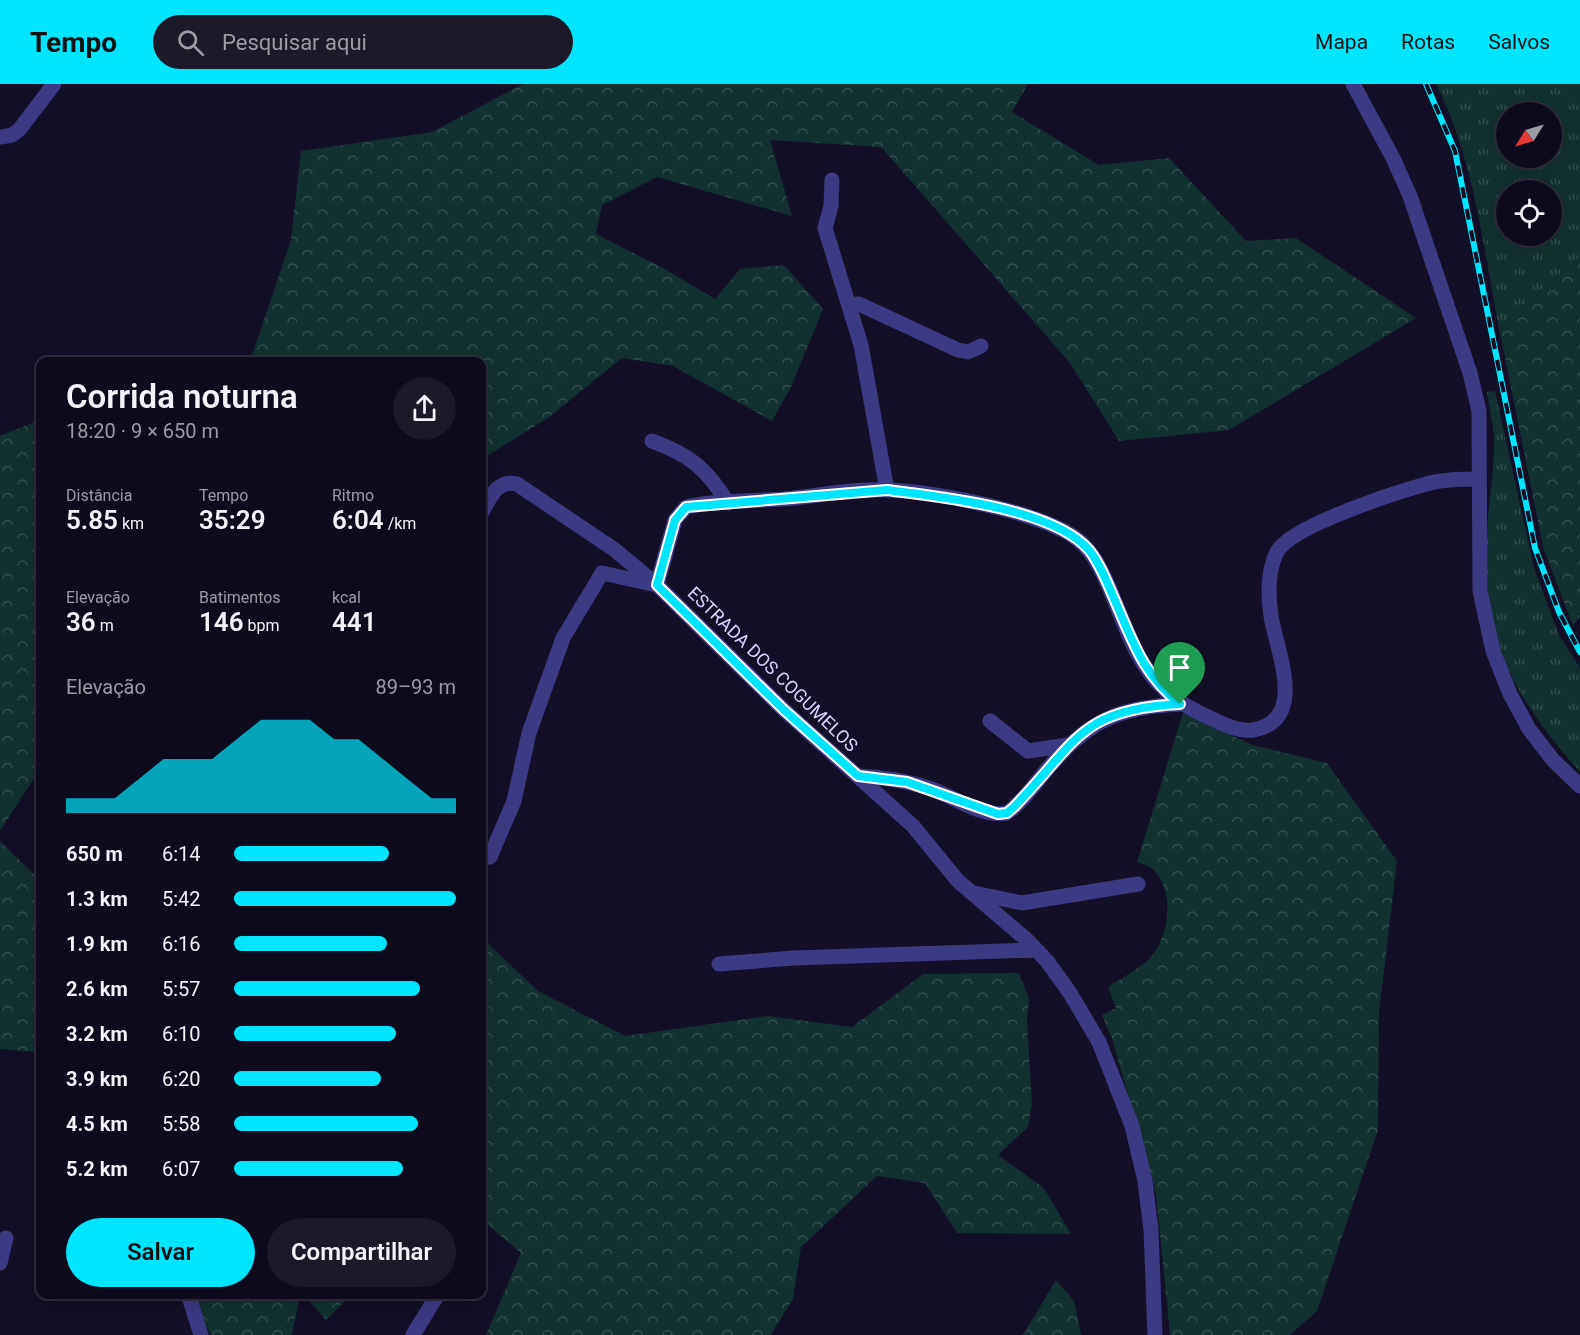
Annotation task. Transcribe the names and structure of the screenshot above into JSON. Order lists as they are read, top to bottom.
{
  "streets": {
    "street": ["ESTRADA DOS COGUMELOS"]
  },
  "north": "bottom left",
  "page": {
    "header": "Tempo",
    "search": "Pesquisar aqui",
    "nav": ["Mapa", "Rotas", "Salvos"],
    "heading": ["Corrida noturna", "18:20 · 9 × 650 m"],
    "stats": [
      ["Distância", "5.85 km"],
      ["Tempo", "35:29"],
      ["Ritmo", "6:04 /km"],
      ["Elevação", "36 m"],
      ["Batimentos", "146 bpm"],
      ["kcal", "441"]
    ],
    "chart": ["Elevação", "89–93 m"],
    "list": [
      {
        "name": "650 m",
        "note": "6:14"
      },
      {
        "name": "1.3 km",
        "note": "5:42"
      },
      {
        "name": "1.9 km",
        "note": "6:16"
      },
      {
        "name": "2.6 km",
        "note": "5:57"
      },
      {
        "name": "3.2 km",
        "note": "6:10"
      },
      {
        "name": "3.9 km",
        "note": "6:20"
      },
      {
        "name": "4.5 km",
        "note": "5:58"
      },
      {
        "name": "5.2 km",
        "note": "6:07"
      }
    ],
    "buttons": ["Salvar", "Compartilhar"]
  }
}
